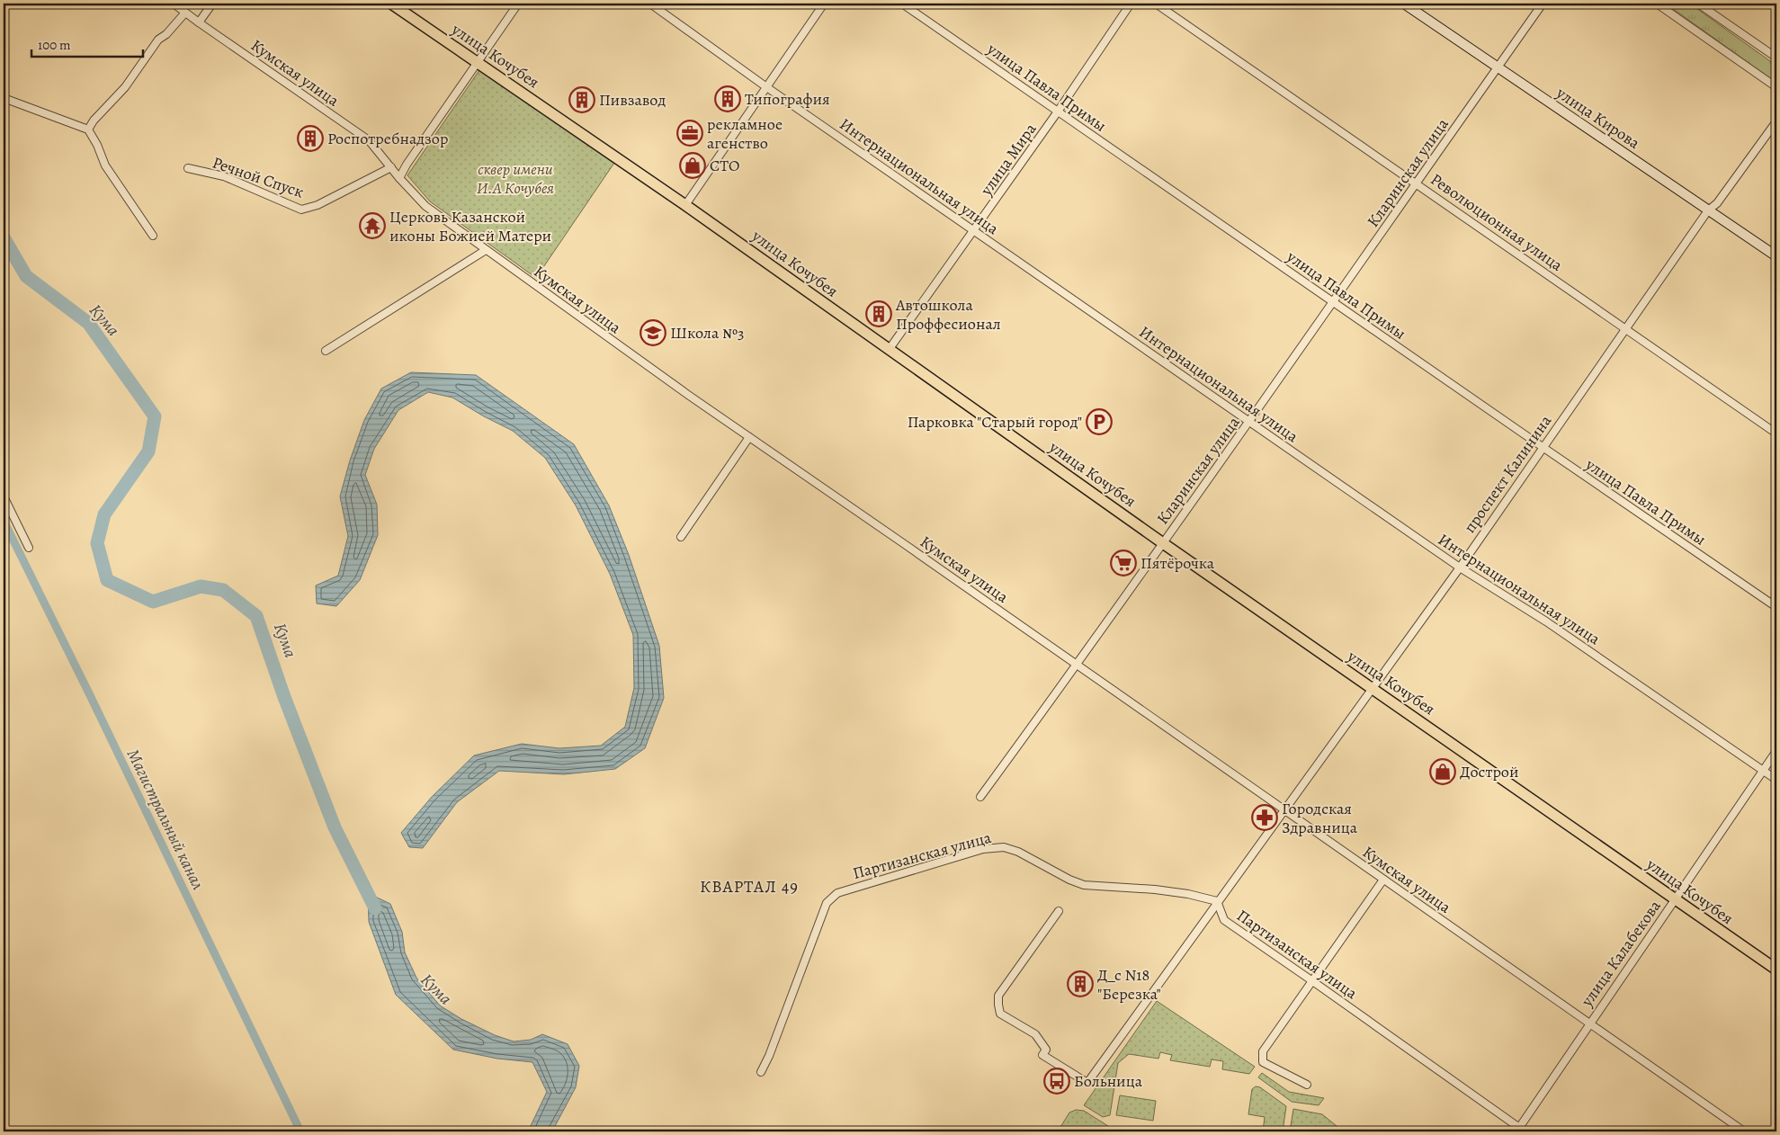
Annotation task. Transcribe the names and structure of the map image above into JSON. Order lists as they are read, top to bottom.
{
  "streets": {
    "main road": ["улица Кочубея"],
    "street": [
      "Кумская улица",
      "улица Павла Примы",
      "улица Кирова",
      "улица Мира",
      "Кларинская улица",
      "Интернациональная улица",
      "Речной Спуск",
      "Революционная улица",
      "проспект Калинина",
      "Партизанская улица",
      "улица Калабекова"
    ]
  },
  "crossings": [
    ["улица Кочубея", "улица Мира"],
    ["улица Кочубея", "Кларинская улица"],
    ["улица Кочубея", "проспект Калинина"],
    ["улица Кочубея", "улица Калабекова"],
    ["Кумская улица", "Кларинская улица"],
    ["Кумская улица", "Речной Спуск"],
    ["Кумская улица", "проспект Калинина"],
    ["Кумская улица", "улица Калабекова"],
    ["улица Павла Примы", "улица Мира"],
    ["улица Павла Примы", "Кларинская улица"],
    ["улица Павла Примы", "проспект Калинина"],
    ["улица Кирова", "Кларинская улица"],
    ["улица Кирова", "проспект Калинина"],
    ["улица Мира", "Интернациональная улица"],
    ["Кларинская улица", "Интернациональная улица"],
    ["Кларинская улица", "Революционная улица"],
    ["Интернациональная улица", "проспект Калинина"],
    ["Интернациональная улица", "улица Калабекова"],
    ["Революционная улица", "проспект Калинина"],
    ["проспект Калинина", "Партизанская улица"],
    ["Партизанская улица", "улица Калабекова"]
  ],
  "districts": ["КВАРТАЛ 49"],
  "water": ["Кума", "Магистральный канал"],
  "parks": ["сквер имени И.А Кочубея"],
  "places": {
    "building": [
      "Типография",
      "Пивзавод",
      "Роспотребнадзор",
      "Автошкола Проффесионал",
      "Д_с N18 \"Березка\""
    ],
    "office": ["рекламное агенство"],
    "shop": ["СТО", "Дострой"],
    "temple": ["Церковь Казанской иконы Божией Матери"],
    "school or university": ["Школа №3"],
    "parking": ["Парковка \"Старый город\""],
    "supermarket": ["Пятёрочка"],
    "pharmacy": ["Городская Здравница"],
    "bus stop": ["Больница"]
  },
  "scale_bar": "100 m"
}
